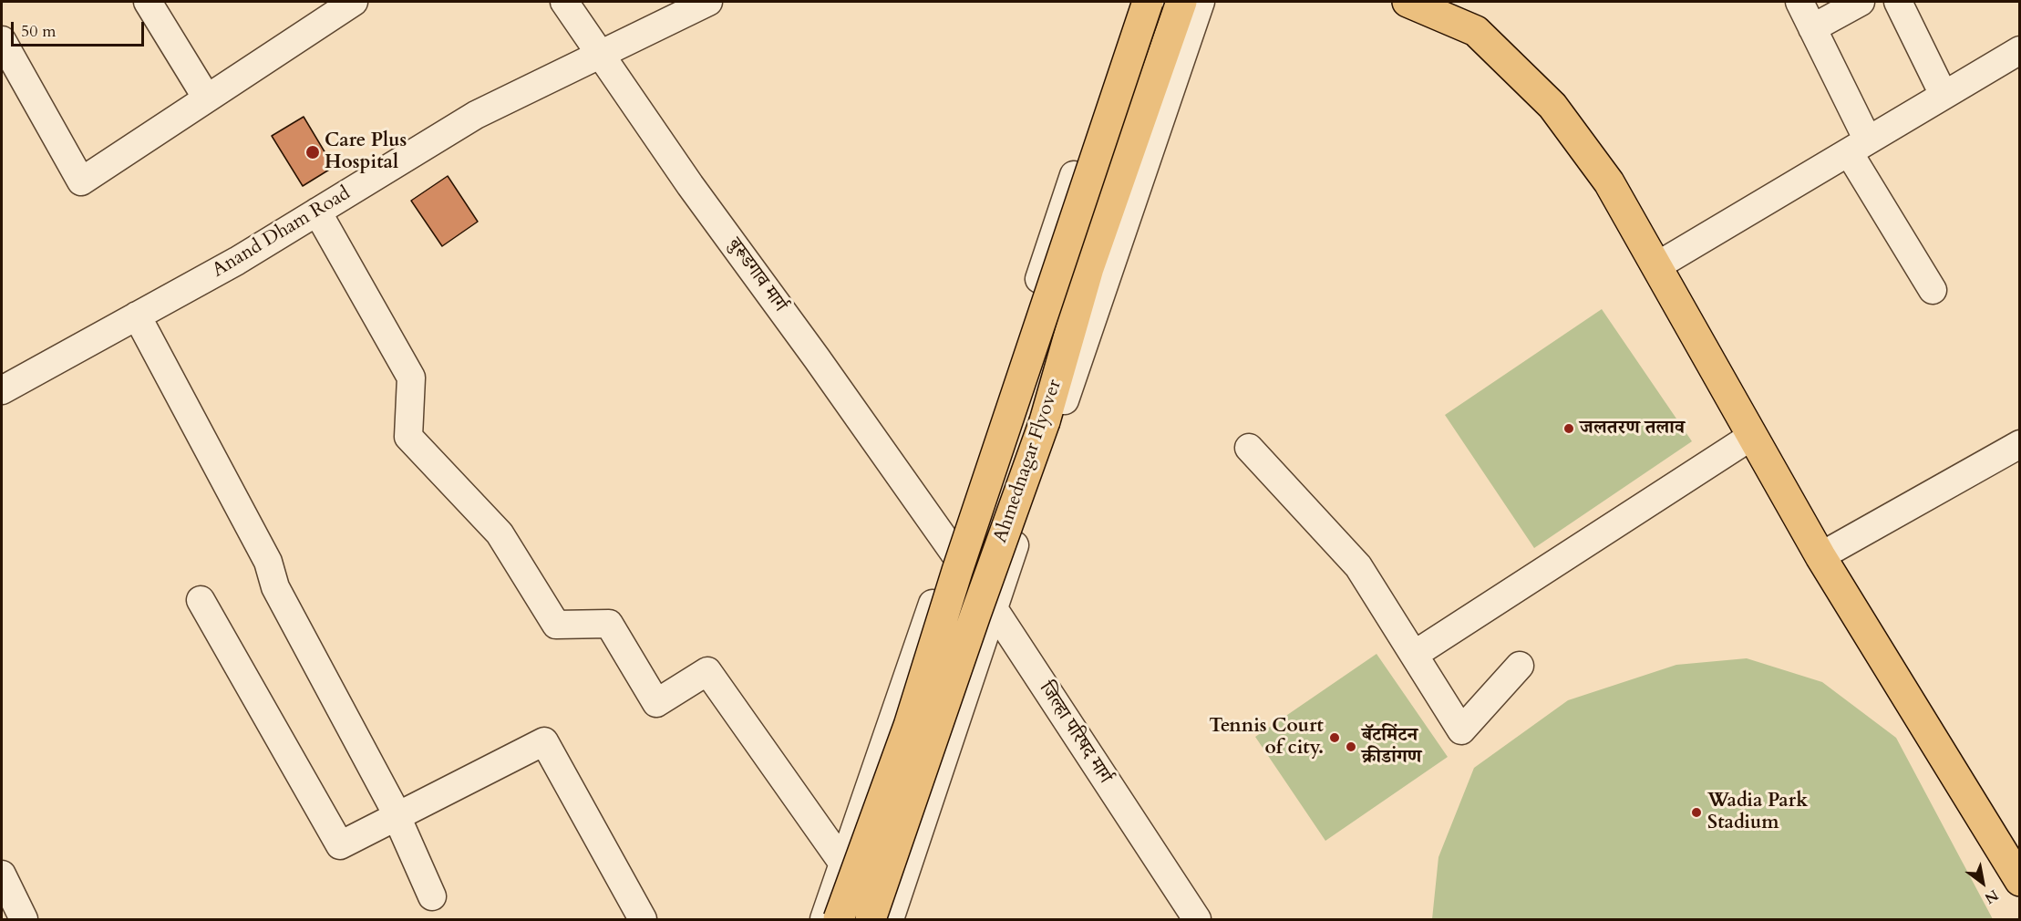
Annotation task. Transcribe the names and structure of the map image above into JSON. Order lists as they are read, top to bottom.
{
  "streets": {
    "highway": ["Ahmednagar Flyover"],
    "street": ["Anand Dham Road", "बुरूडगाव मार्ग", "जिल्हा परिषद मार्ग"]
  },
  "crossings": [
    ["Anand Dham Road", "बुरूडगाव मार्ग"],
    ["बुरूडगाव मार्ग", "जिल्हा परिषद मार्ग"]
  ],
  "places": [
    "Care Plus Hospital",
    "जलतरण तलाव",
    "Tennis Court of city.",
    "बॅटमिंटन क्रीडांगण",
    "Wadia Park Stadium"
  ],
  "scale_bar": "50 m",
  "north": "bottom right"
}
